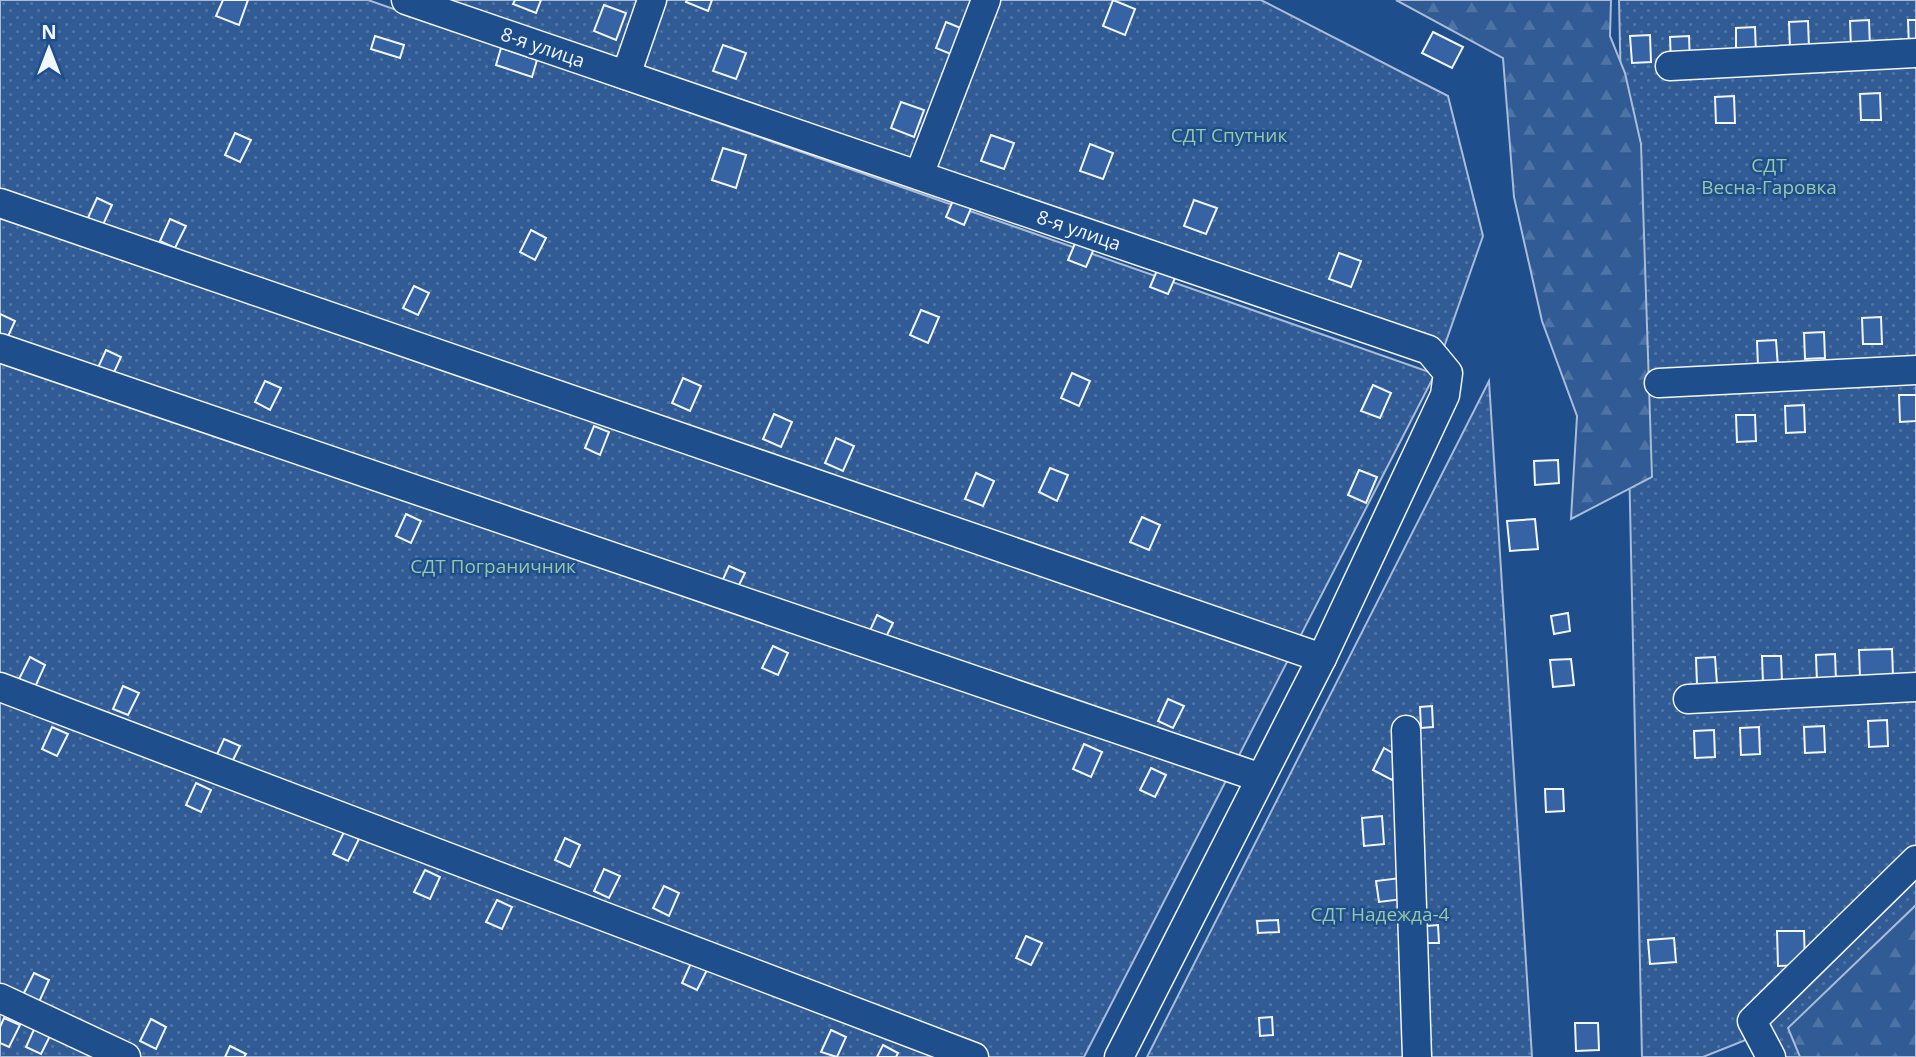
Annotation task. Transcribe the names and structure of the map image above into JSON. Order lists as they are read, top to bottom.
{
  "streets": {
    "street": ["8-я улица"]
  },
  "parks": [
    "СДТ Спутник",
    "СДТ Весна-Гаровка",
    "СДТ Пограничник",
    "СДТ Надежда-4"
  ],
  "north": "top"
}
